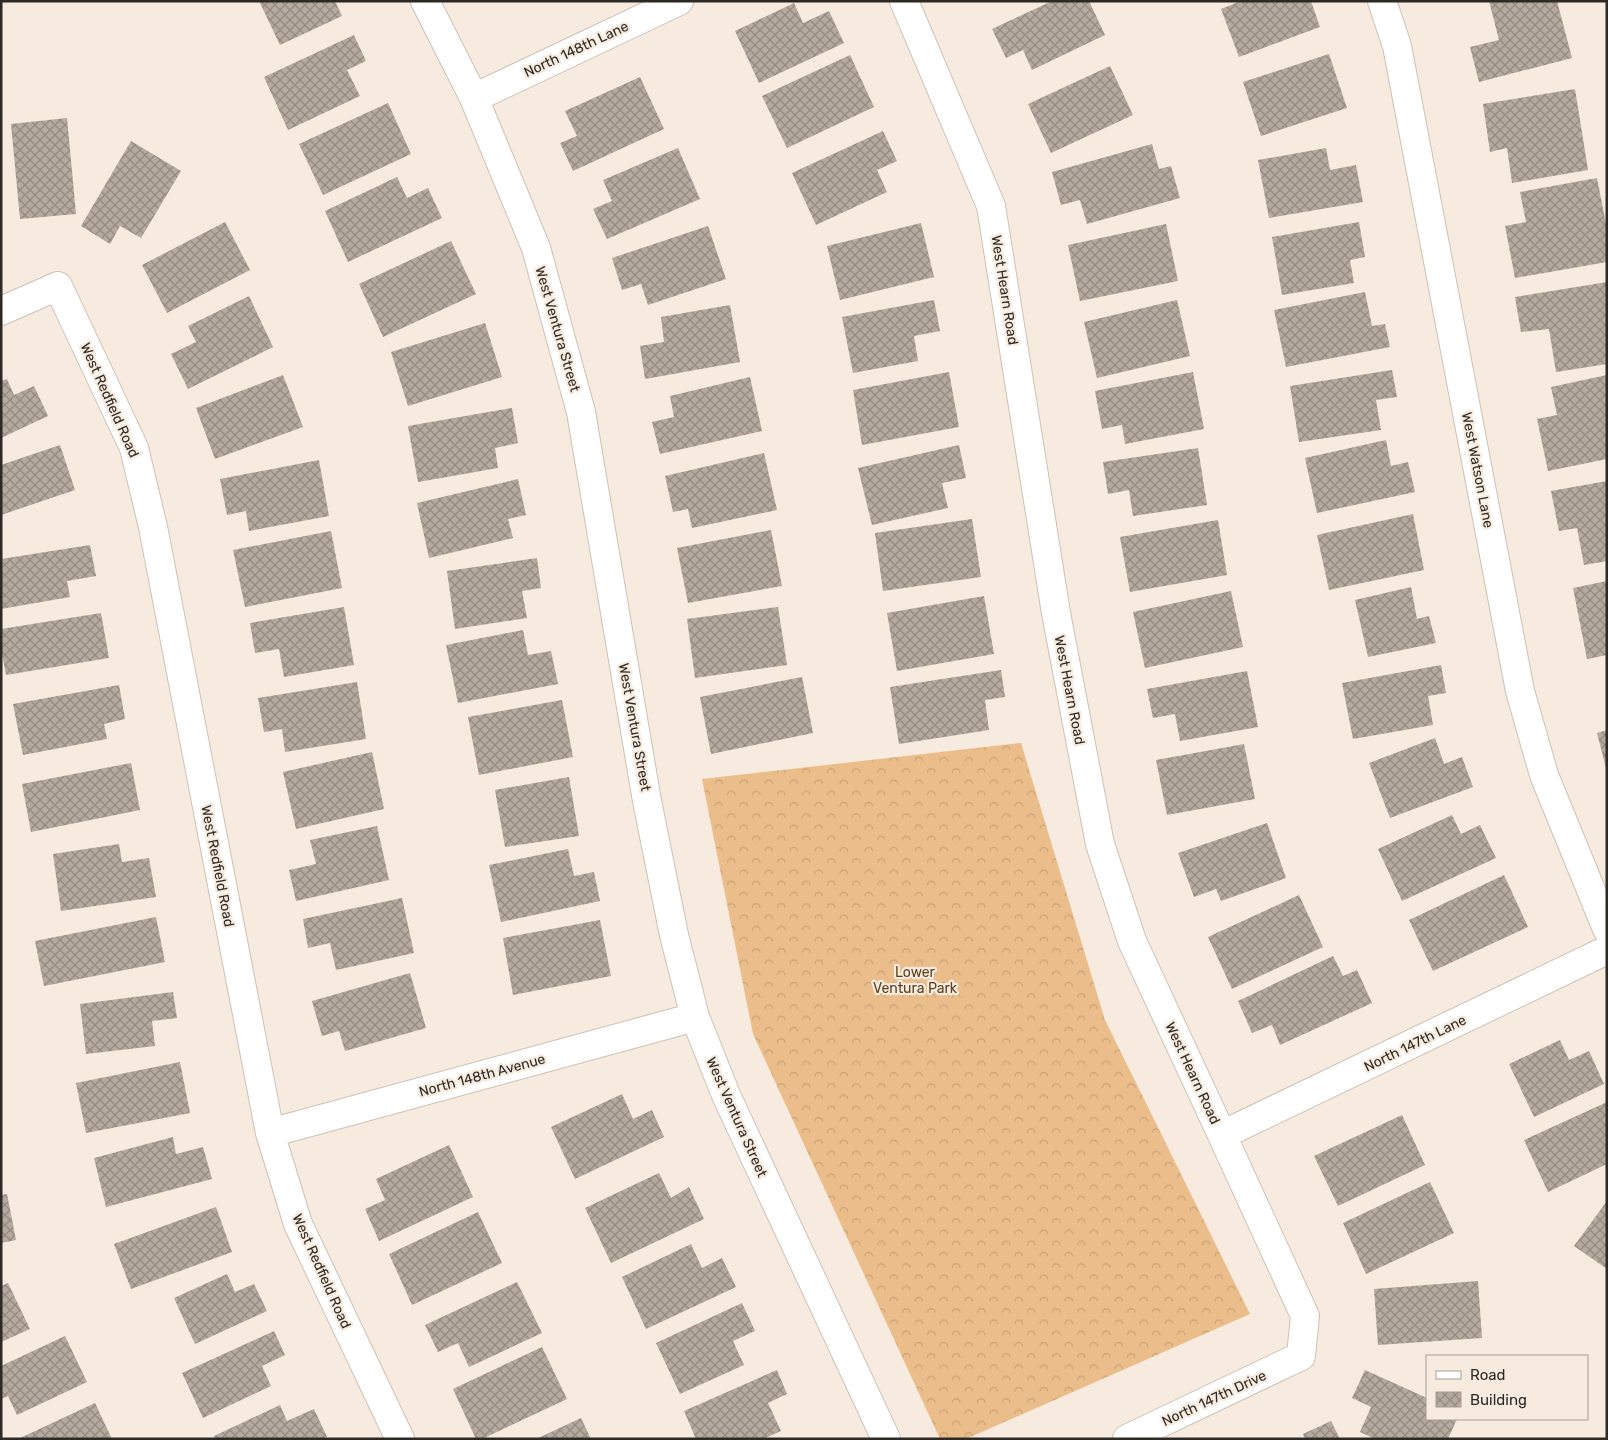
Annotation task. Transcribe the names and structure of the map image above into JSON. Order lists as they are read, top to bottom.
{
  "streets": {
    "street": [
      "North 148th Lane",
      "West Hearn Road",
      "West Ventura Street",
      "West Redfield Road",
      "West Watson Lane",
      "North 147th Lane",
      "North 148th Avenue",
      "North 147th Drive"
    ]
  },
  "crossings": [
    ["North 148th Lane", "West Ventura Street"],
    ["West Hearn Road", "North 147th Lane"],
    ["West Hearn Road", "North 147th Drive"],
    ["West Ventura Street", "North 148th Avenue"],
    ["West Redfield Road", "North 148th Avenue"]
  ],
  "parks": ["Lower Ventura Park"],
  "legend": ["Road", "Building"]
}
